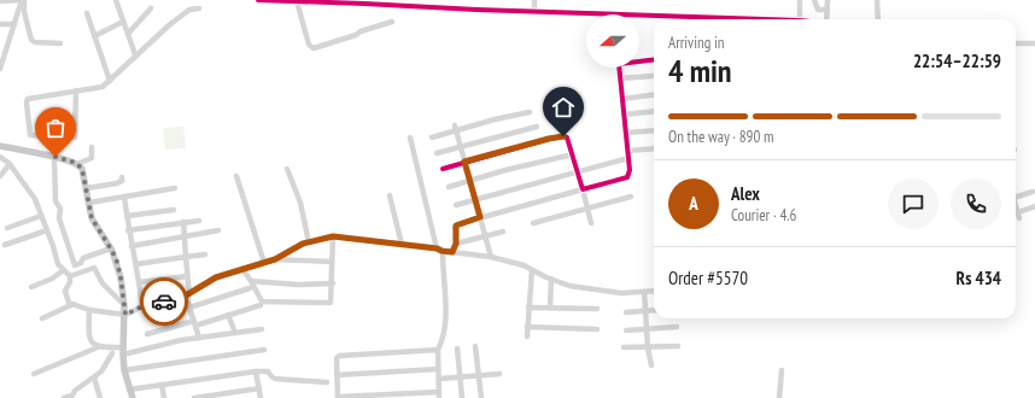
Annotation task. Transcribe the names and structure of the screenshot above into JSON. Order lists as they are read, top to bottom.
{
  "north": "left",
  "page": {
    "heading": ["4 min", "Arriving in", "22:54–22:59"],
    "panel": [
      "Alex",
      "Courier · 4.6",
      "Order #5570",
      "Rs 434"
    ],
    "bar": "On the way · 890 m",
    "round": "A"
  }
}
